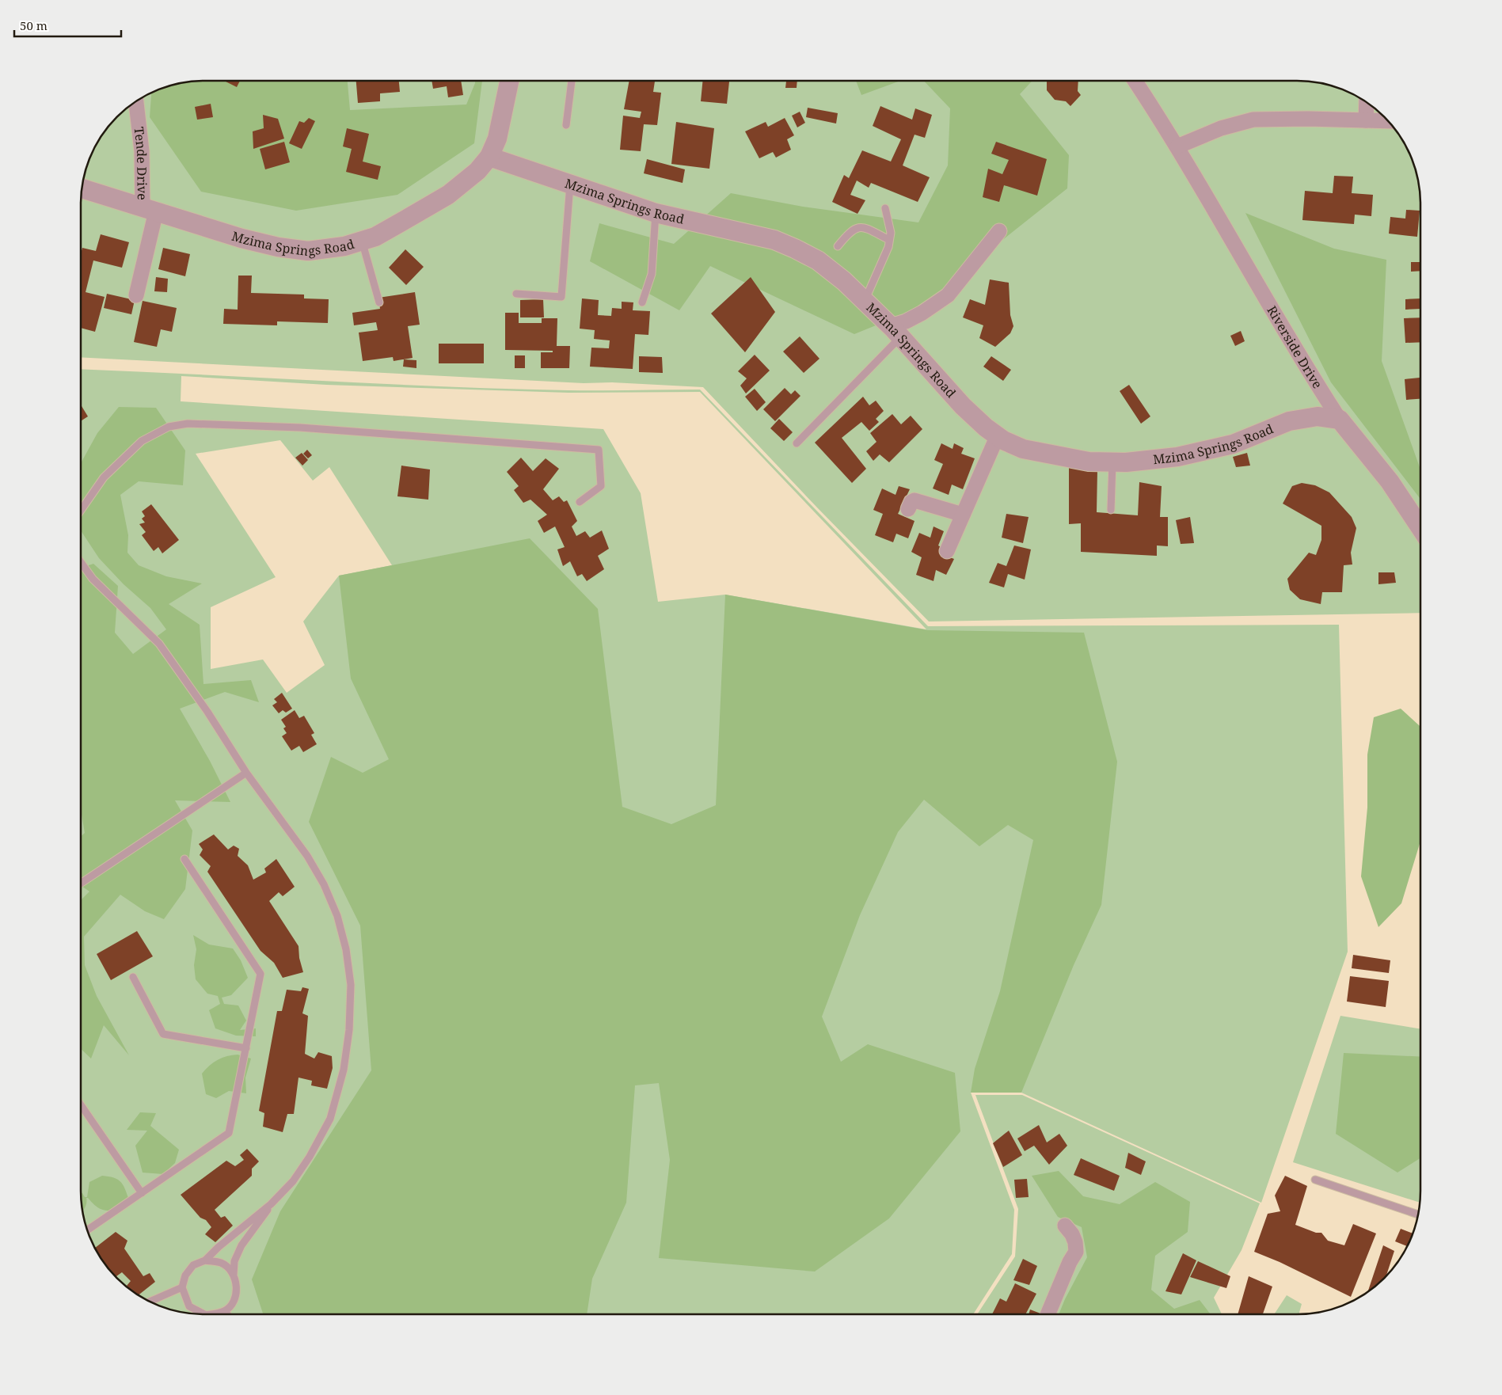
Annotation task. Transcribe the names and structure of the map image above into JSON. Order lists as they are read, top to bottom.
{
  "streets": {
    "street": ["Tende Drive", "Mzima Springs Road", "Riverside Drive"]
  },
  "crossings": [
    ["Tende Drive", "Mzima Springs Road"],
    ["Mzima Springs Road", "Riverside Drive"]
  ],
  "scale_bar": "50 m"
}
